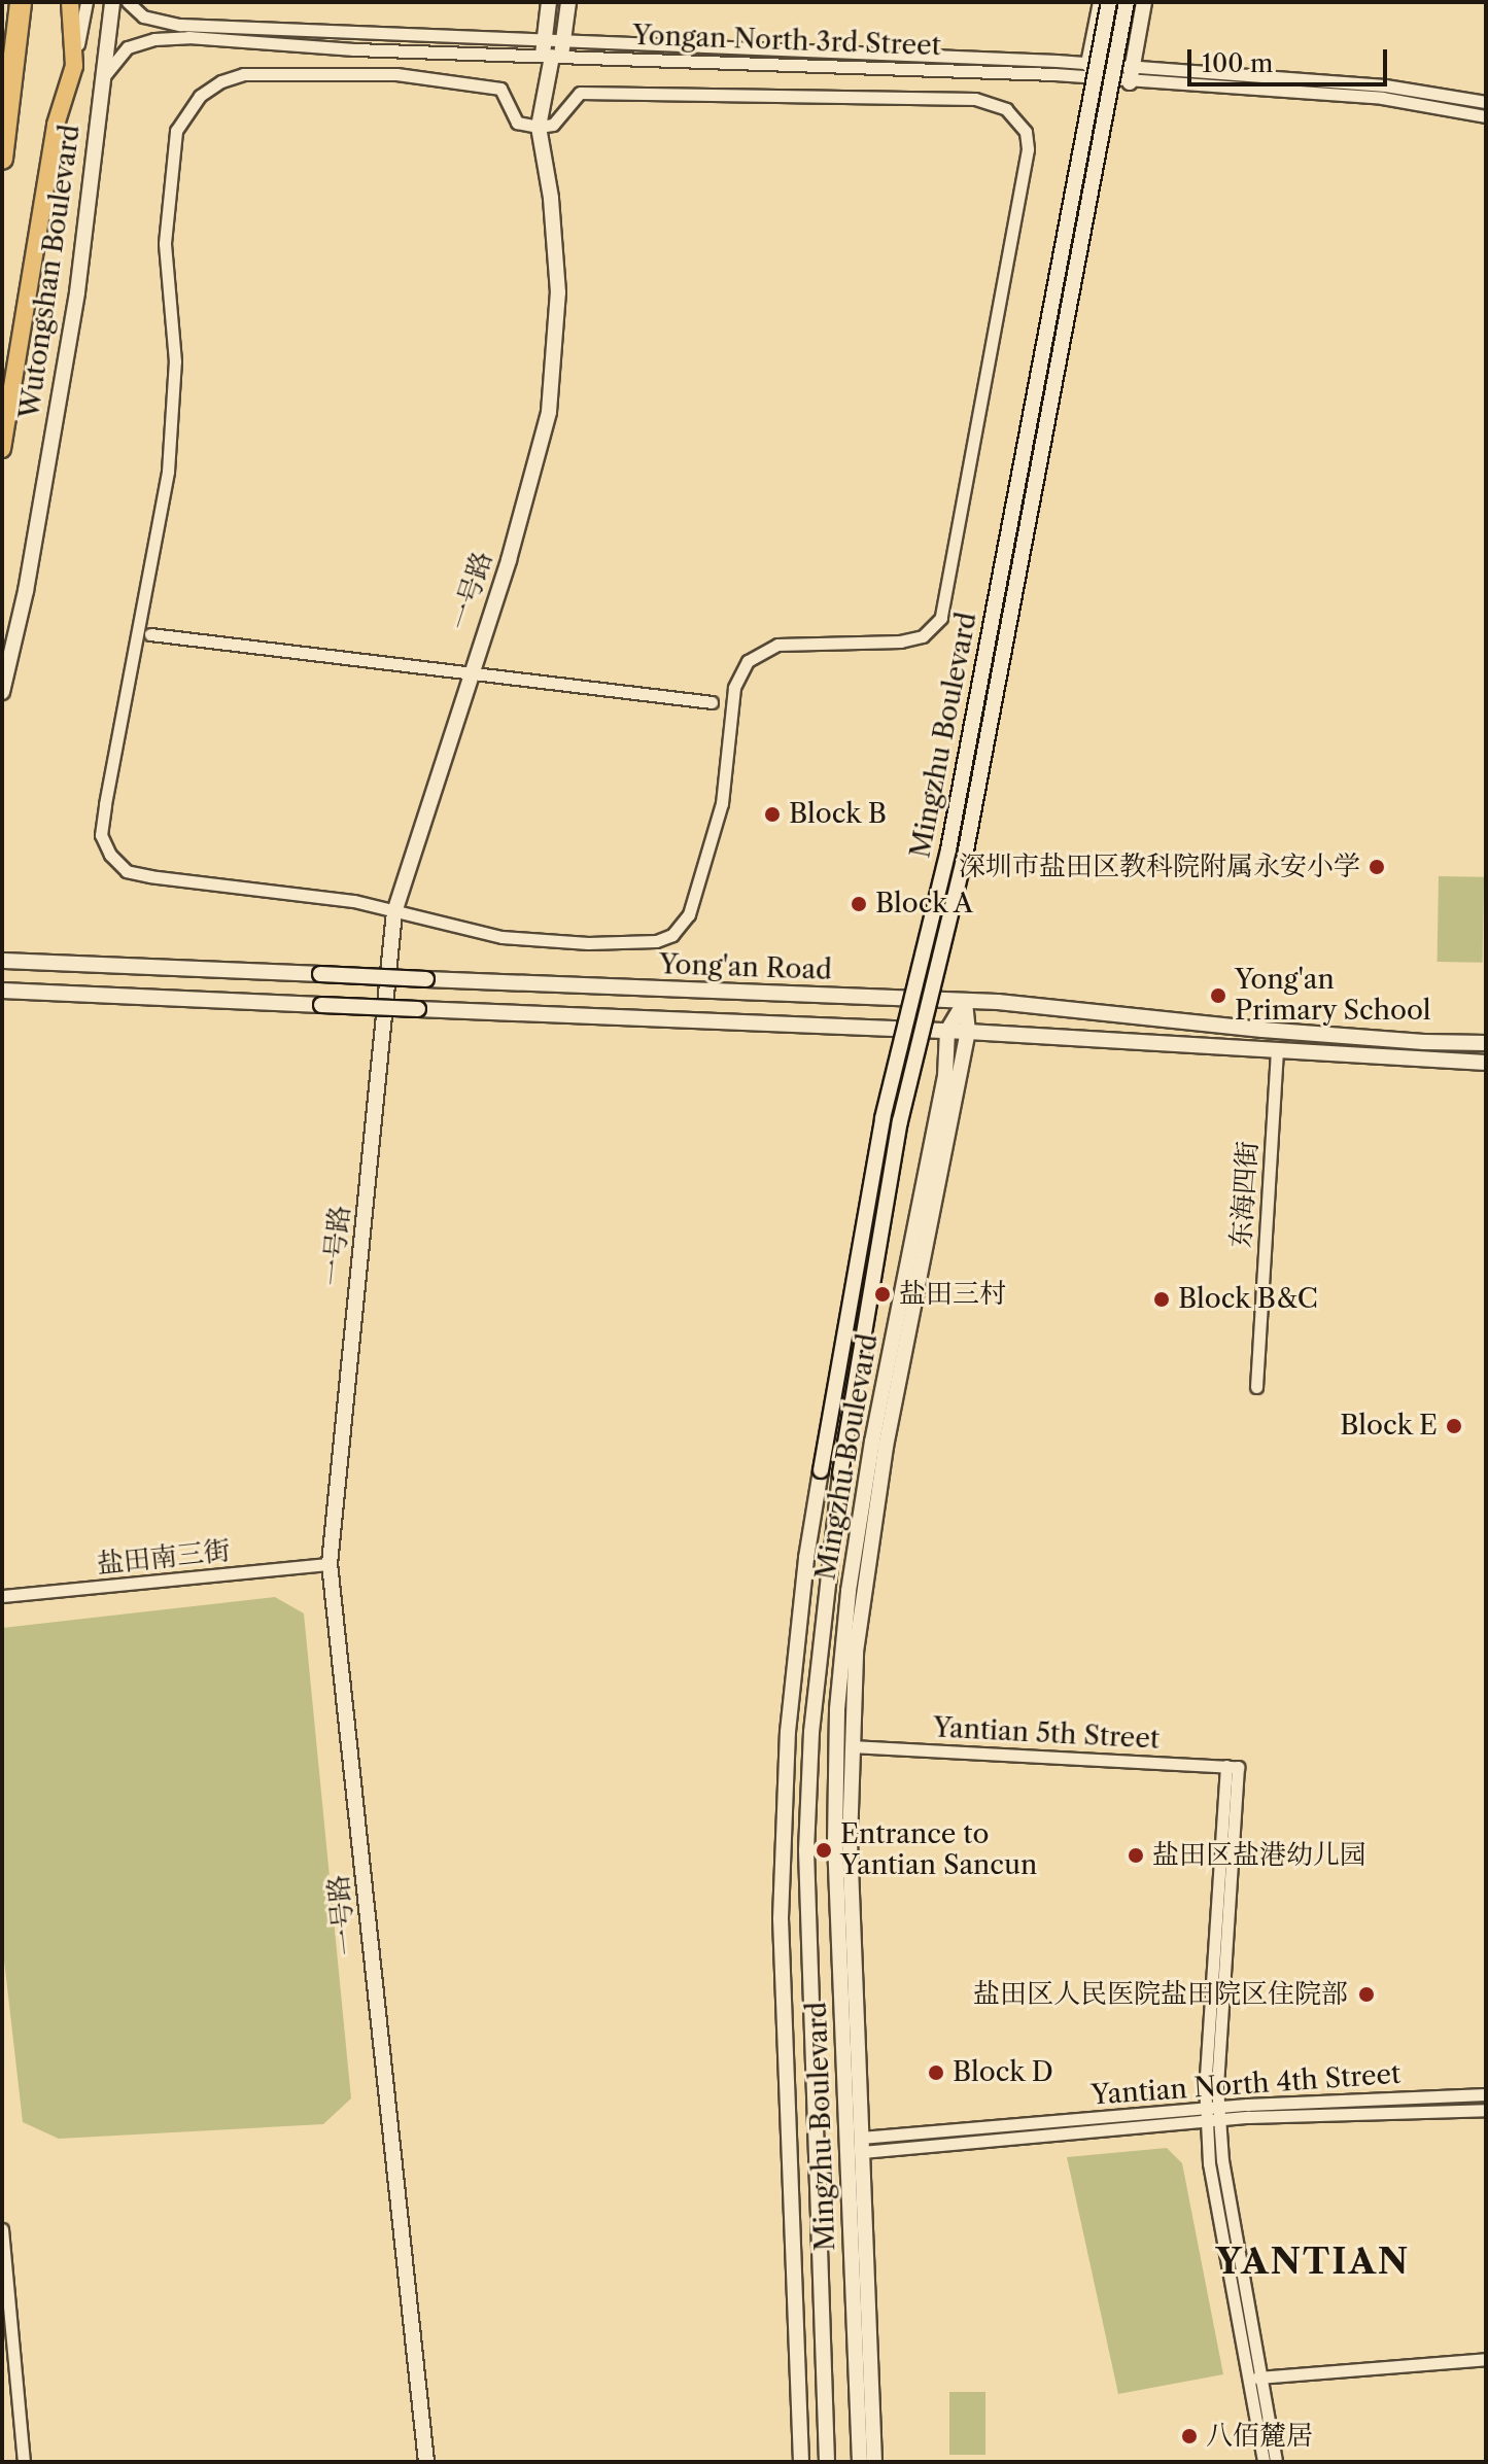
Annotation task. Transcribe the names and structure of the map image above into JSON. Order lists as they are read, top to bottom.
{
  "streets": {
    "main road": ["Wutongshan Boulevard"],
    "street": [
      "Yongan North 3rd Street",
      "一号路",
      "Mingzhu Boulevard",
      "Yong'an Road",
      "东海四街",
      "盐田南三街",
      "Yantian 5th Street",
      "Yantian North 4th Street"
    ]
  },
  "crossings": [
    ["Yongan North 3rd Street", "Wutongshan Boulevard"],
    ["Yongan North 3rd Street", "一号路"],
    ["一号路", "盐田南三街"],
    ["Mingzhu Boulevard", "Yong'an Road"],
    ["Mingzhu Boulevard", "Yantian 5th Street"],
    ["Mingzhu Boulevard", "Yantian North 4th Street"],
    ["Yong'an Road", "东海四街"],
    ["Yantian 5th Street", "Yantian North 4th Street"]
  ],
  "districts": ["YANTIAN"],
  "places": [
    "Block B",
    "深圳市盐田区教科院附属永安小学",
    "Block A",
    "Yong'an Primary School",
    "盐田三村",
    "Block B&C",
    "Block E",
    "Entrance to Yantian Sancun",
    "盐田区盐港幼儿园",
    "盐田区人民医院盐田院区住院部",
    "Block D",
    "八佰麓居"
  ],
  "scale_bar": "100 m"
}
